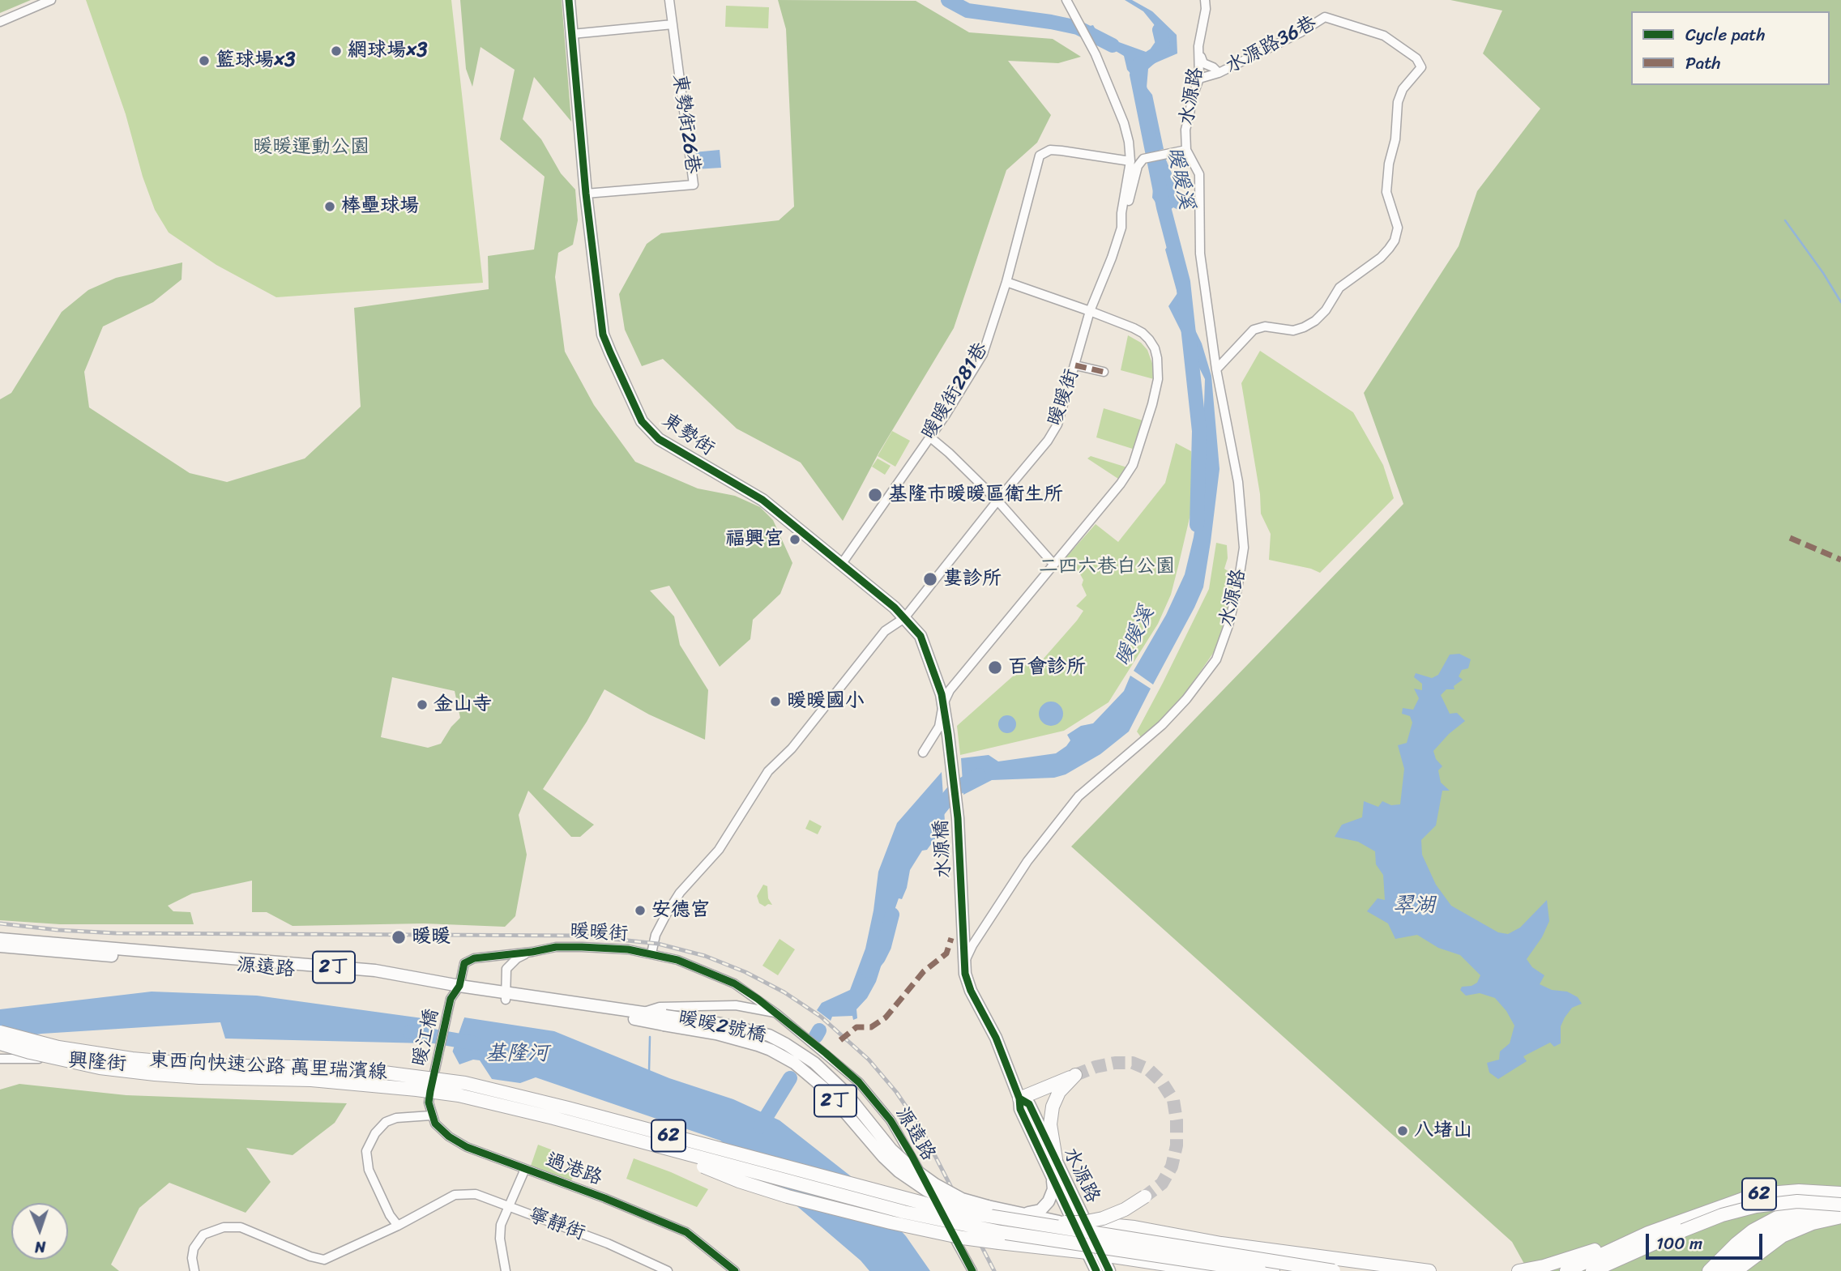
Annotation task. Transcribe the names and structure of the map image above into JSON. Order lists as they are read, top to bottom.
{
  "streets": {
    "highway": ["東西向快速公路 萬里瑞濱線", "62"],
    "main road": [
      "水源路",
      "東勢街",
      "水源橋",
      "2丁",
      "源遠路",
      "暖暖2號橋"
    ],
    "street": [
      "水源路36巷",
      "東勢街26巷",
      "暖暖街281巷",
      "暖暖街",
      "暖江橋",
      "興隆街",
      "過港路",
      "寧靜街"
    ]
  },
  "crossings": [
    ["水源路36巷", "水源路"],
    ["水源路", "水源橋"],
    ["水源路", "2丁"],
    ["東勢街26巷", "東勢街"],
    ["暖暖街281巷", "暖暖街"],
    ["暖暖街281巷", "東勢街"],
    ["暖暖街", "東勢街"],
    ["暖暖街", "源遠路"],
    ["暖暖街", "暖江橋"],
    ["東勢街", "水源橋"],
    ["2丁", "暖暖2號橋"],
    ["2丁", "東西向快速公路 萬里瑞濱線"],
    ["源遠路", "暖暖2號橋"],
    ["源遠路", "暖江橋"],
    ["暖暖2號橋", "東西向快速公路 萬里瑞濱線"],
    ["暖江橋", "興隆街"]
  ],
  "water": ["暖暖溪", "翠湖", "基隆河"],
  "parks": ["暖暖運動公園", "二四六巷白公園"],
  "places": [
    "網球場×3",
    "籃球場×3",
    "棒壘球場",
    "基隆市暖暖區衛生所",
    "福興宮",
    "婁診所",
    "百會診所",
    "暖暖國小",
    "金山寺",
    "安德宮",
    "暖暖",
    "八堵山"
  ],
  "legend": ["Cycle path", "Path"],
  "scale_bar": "100 m",
  "north": "bottom"
}
